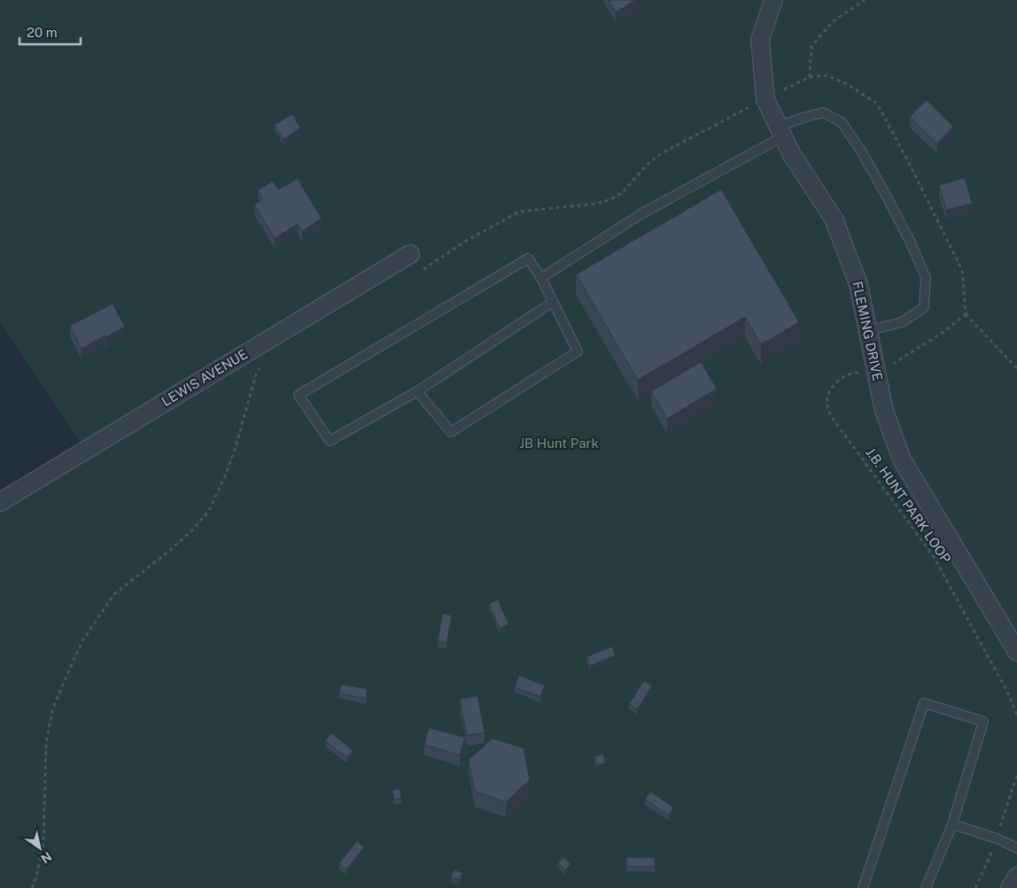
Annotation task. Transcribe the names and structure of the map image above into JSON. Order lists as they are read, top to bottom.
{
  "streets": {
    "street": ["FLEMING DRIVE", "LEWIS AVENUE"],
    "path": ["J.B. HUNT PARK LOOP"]
  },
  "parks": ["JB Hunt Park"],
  "scale_bar": "20 m",
  "north": "bottom right"
}
